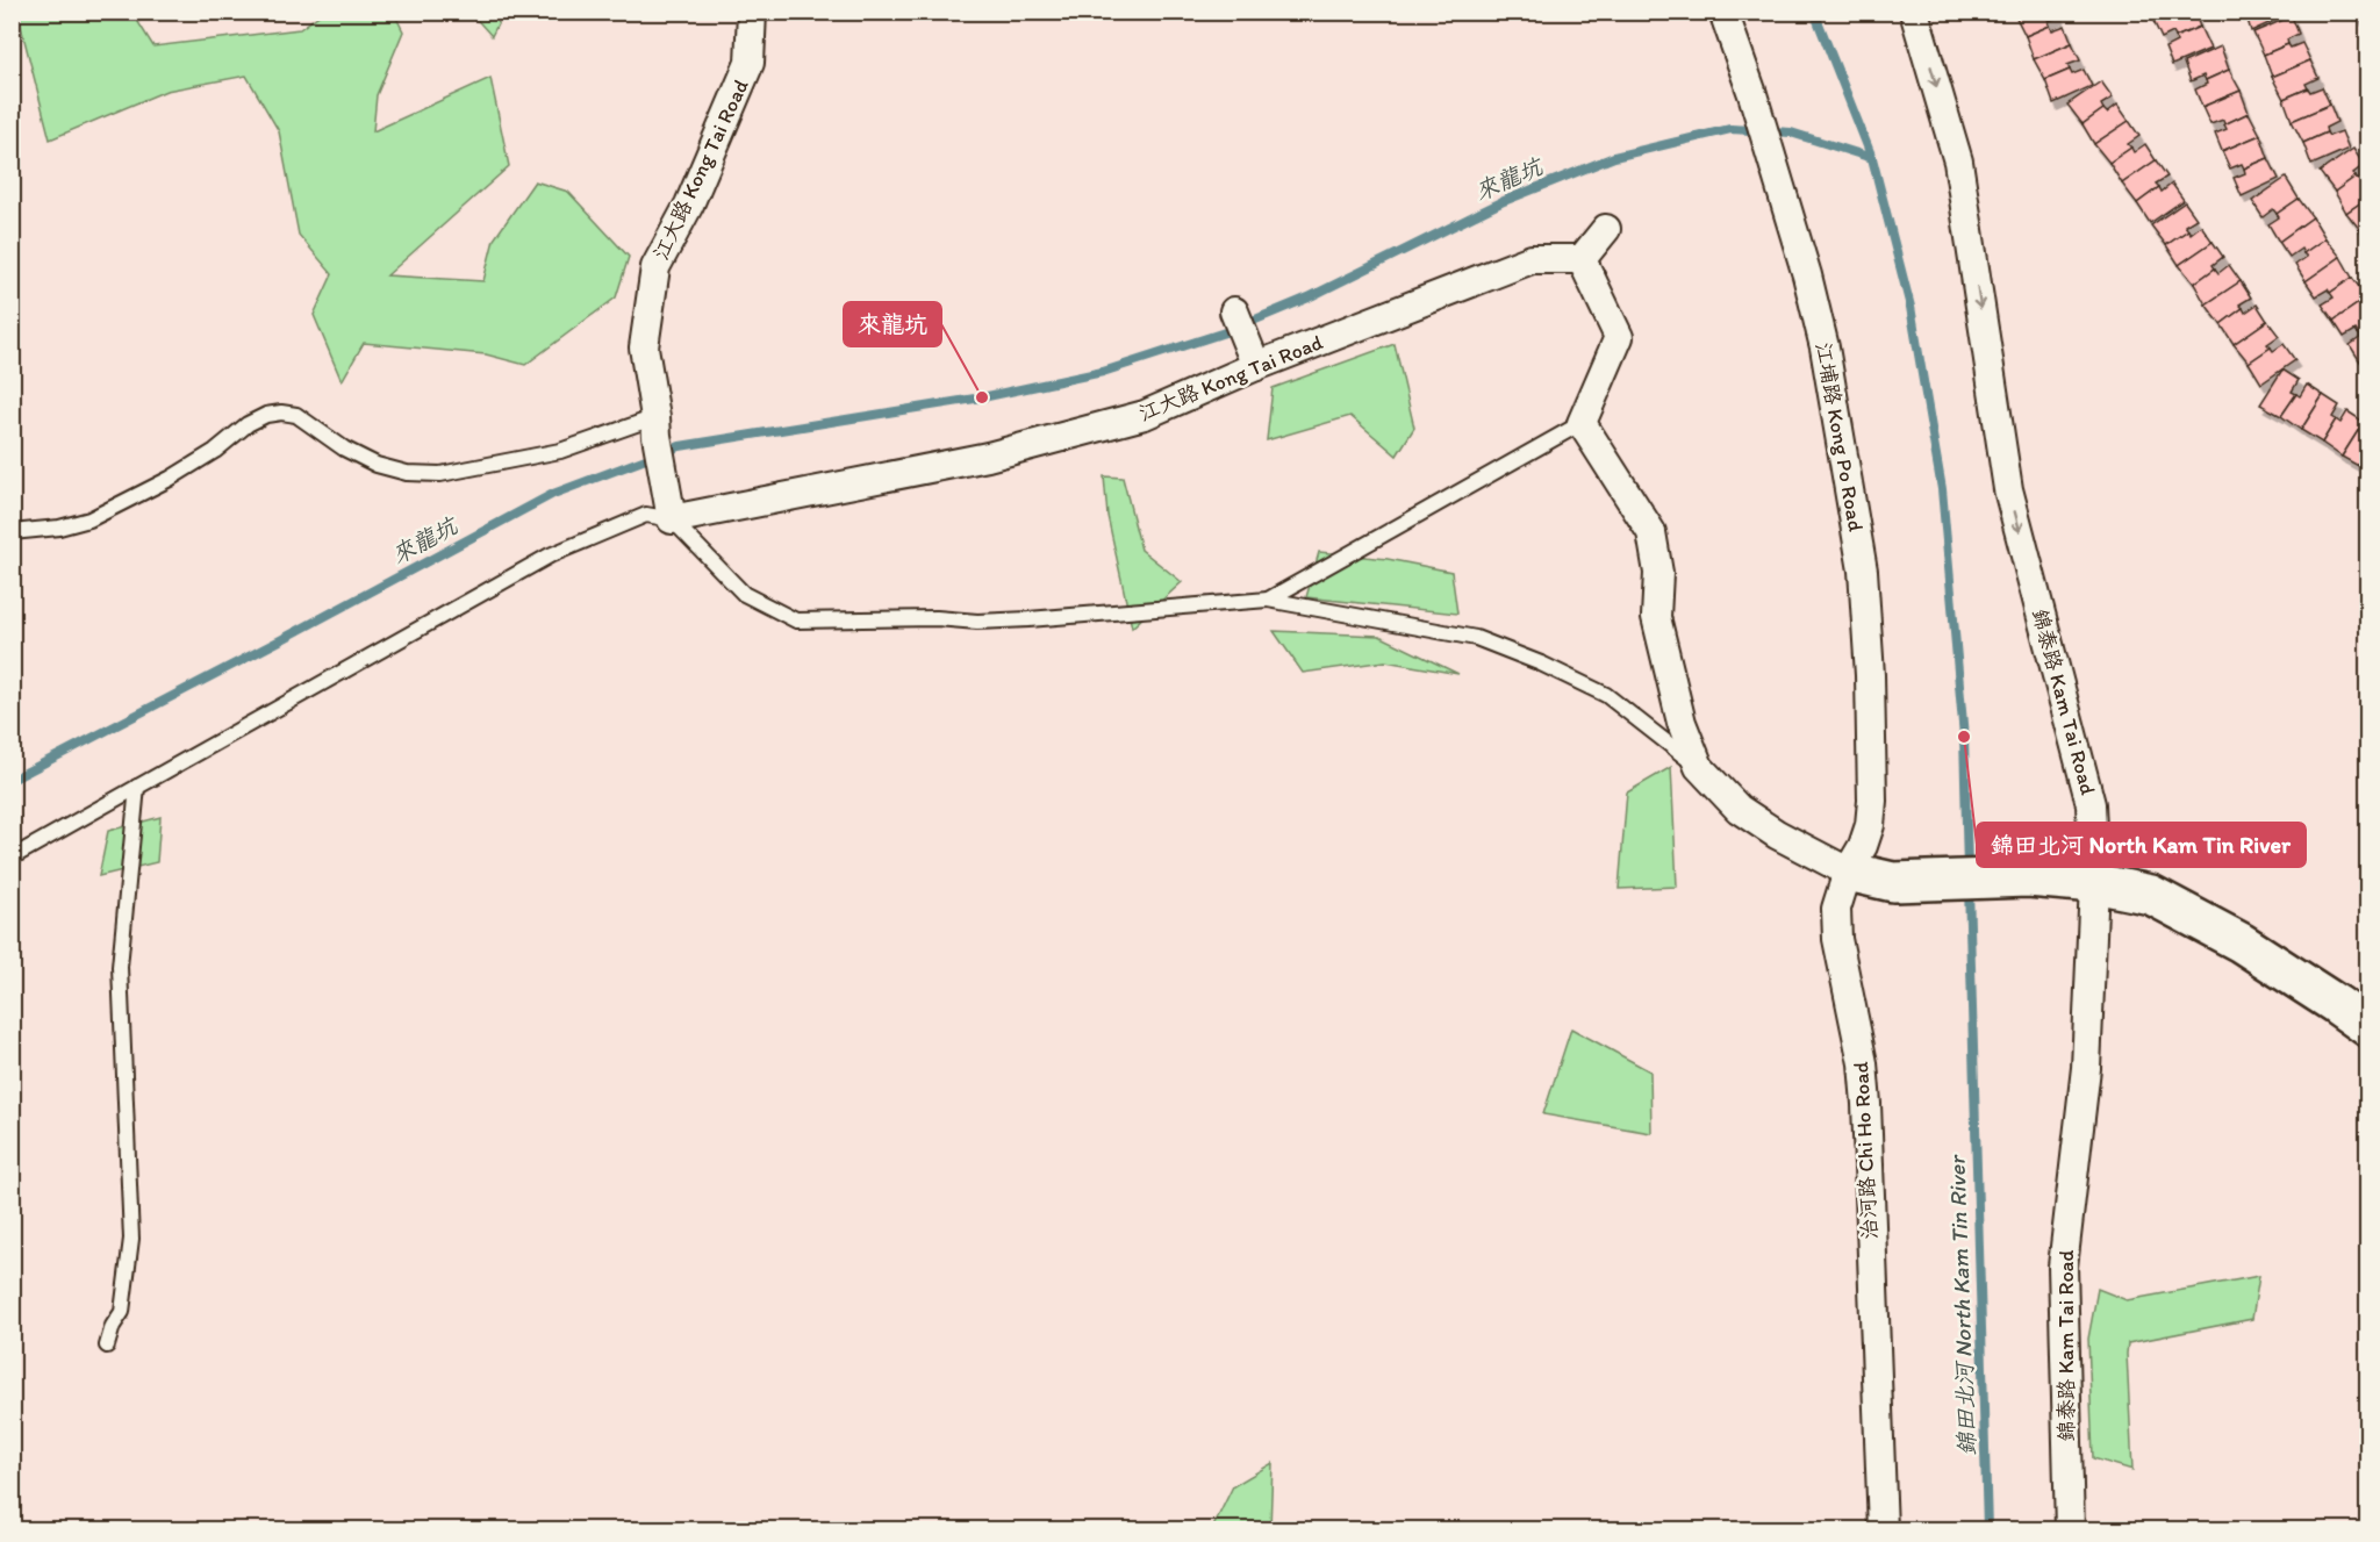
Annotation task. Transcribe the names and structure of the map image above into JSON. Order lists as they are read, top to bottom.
{
  "streets": {
    "street": [
      "江大路 Kong Tai Road",
      "江埔路 Kong Po Road",
      "錦泰路 Kam Tai Road",
      "治河路 Chi Ho Road"
    ]
  },
  "crossings": [
    ["江埔路 Kong Po Road", "治河路 Chi Ho Road"]
  ],
  "one_way": ["錦泰路 Kam Tai Road"],
  "water": ["來龍坑", "錦田北河 North Kam Tin River"],
  "places": ["來龍坑", "錦田北河 North Kam Tin River"]
}
